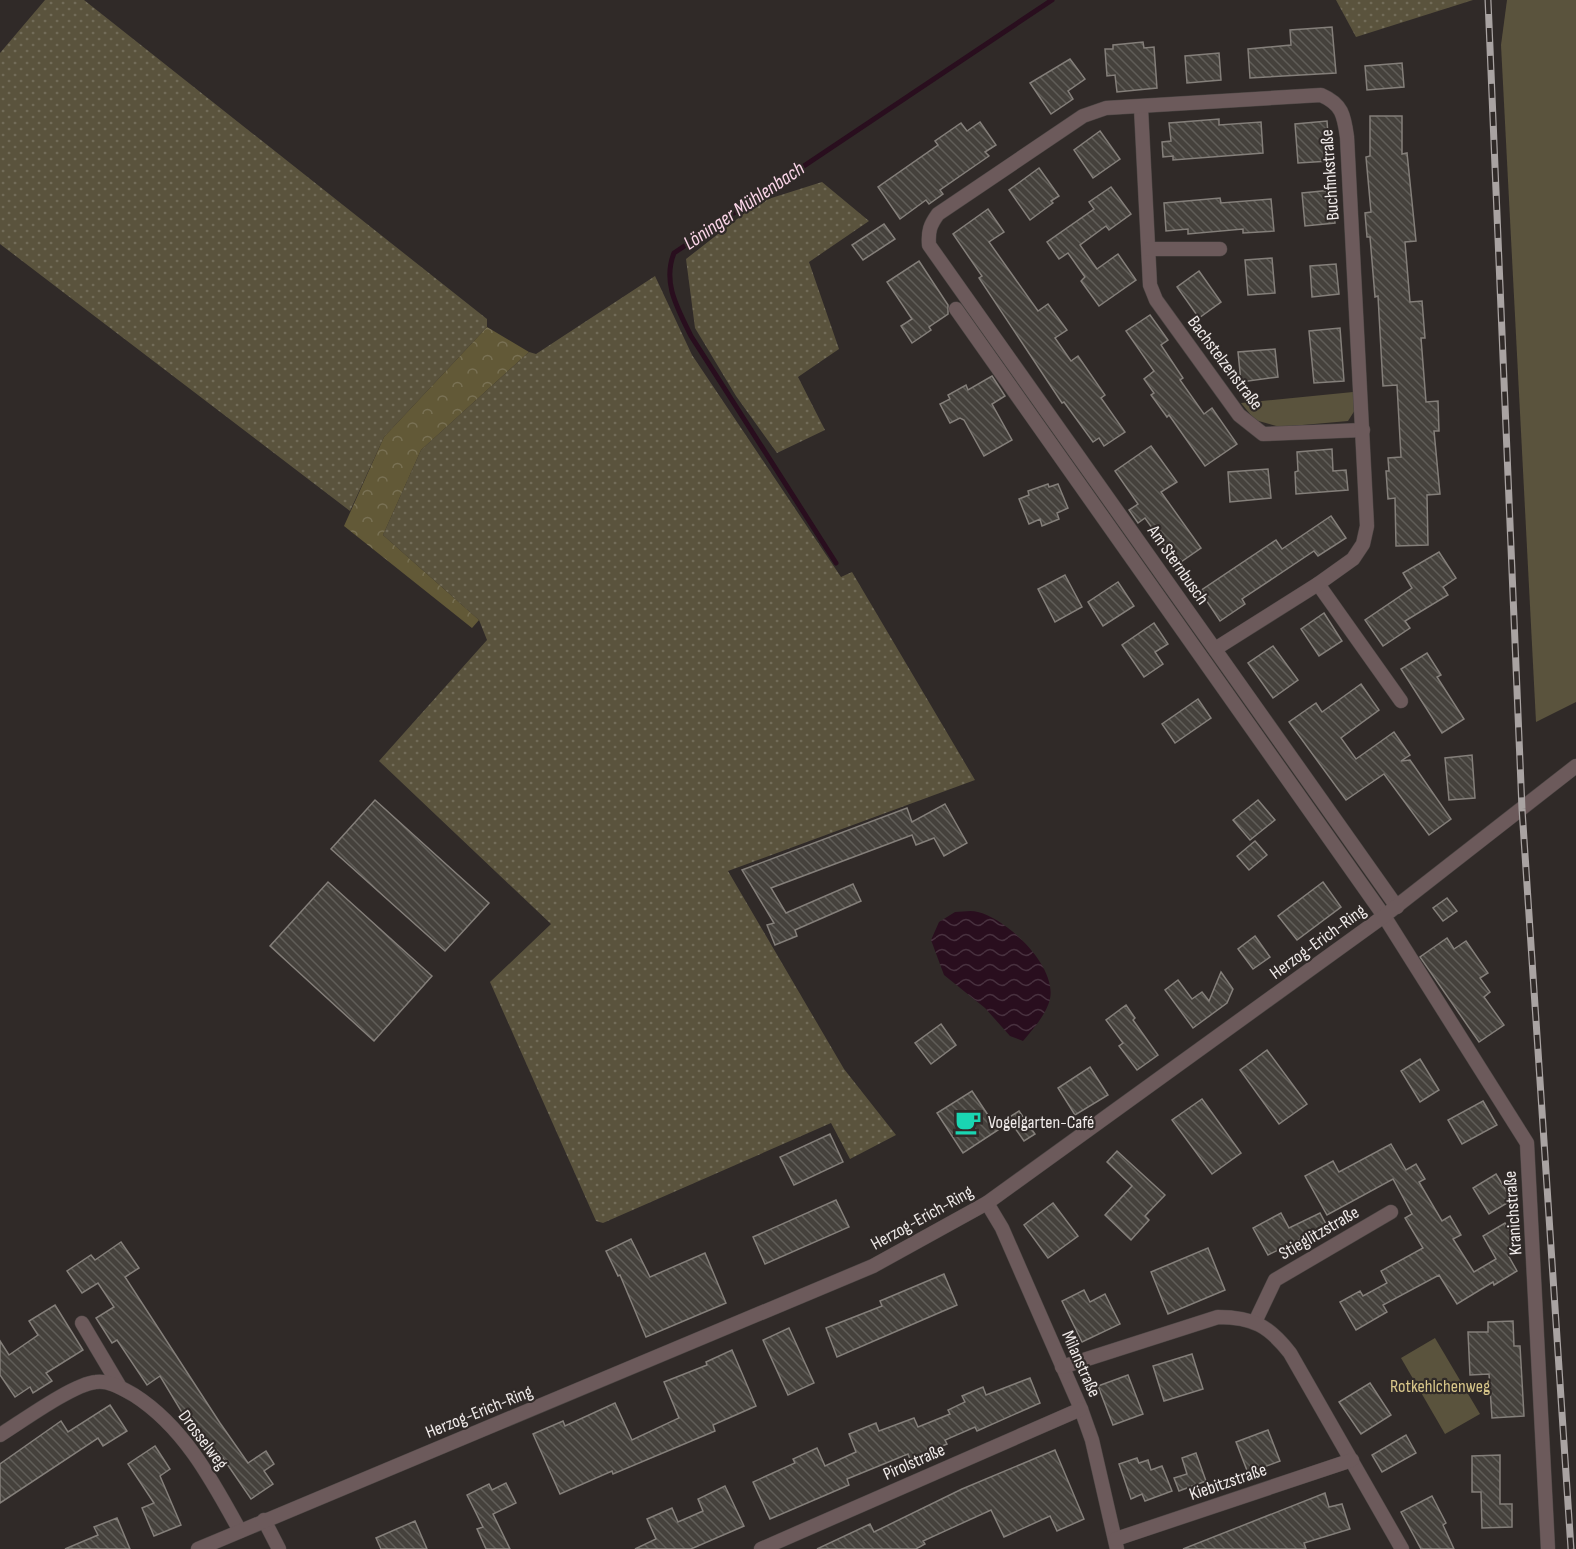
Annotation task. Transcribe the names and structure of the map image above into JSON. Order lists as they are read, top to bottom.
{
  "streets": {
    "street": [
      "Buchfinkstraße",
      "Bachstelzenstraße",
      "Am Sternbusch",
      "Herzog-Erich-Ring",
      "Kranichstraße",
      "Stieglitzstraße",
      "Milanstraße",
      "Drosselweg",
      "Pirolstraße",
      "Kiebitzstraße"
    ]
  },
  "crossings": [
    ["Buchfinkstraße", "Bachstelzenstraße"],
    ["Buchfinkstraße", "Am Sternbusch"],
    ["Am Sternbusch", "Herzog-Erich-Ring"],
    ["Am Sternbusch", "Kranichstraße"],
    ["Herzog-Erich-Ring", "Kranichstraße"],
    ["Herzog-Erich-Ring", "Milanstraße"],
    ["Herzog-Erich-Ring", "Drosselweg"],
    ["Milanstraße", "Pirolstraße"],
    ["Milanstraße", "Kiebitzstraße"]
  ],
  "water": ["Löninger Mühlenbach"],
  "parks": ["Rotkehlchenweg"],
  "places": {
    "cafe": ["Vogelgarten-Café"]
  }
}
